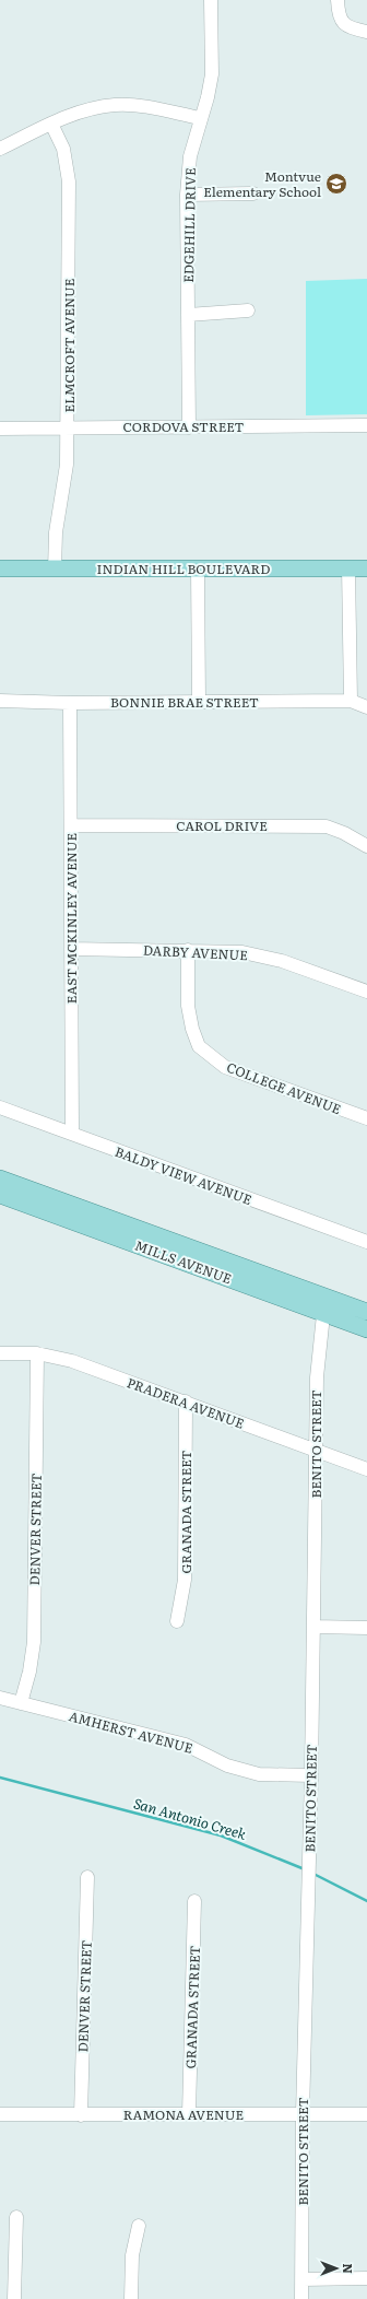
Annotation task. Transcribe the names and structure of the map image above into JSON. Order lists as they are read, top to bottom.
{
  "streets": {
    "main road": ["INDIAN HILL BOULEVARD", "MILLS AVENUE"],
    "street": [
      "EDGEHILL DRIVE",
      "ELMCROFT AVENUE",
      "CORDOVA STREET",
      "BONNIE BRAE STREET",
      "CAROL DRIVE",
      "EAST MCKINLEY AVENUE",
      "DARBY AVENUE",
      "COLLEGE AVENUE",
      "BALDY VIEW AVENUE",
      "PRADERA AVENUE",
      "BENITO STREET",
      "GRANADA STREET",
      "DENVER STREET",
      "AMHERST AVENUE",
      "RAMONA AVENUE"
    ]
  },
  "crossings": [
    ["EDGEHILL DRIVE", "CORDOVA STREET"],
    ["ELMCROFT AVENUE", "CORDOVA STREET"],
    ["ELMCROFT AVENUE", "INDIAN HILL BOULEVARD"],
    ["BONNIE BRAE STREET", "EAST MCKINLEY AVENUE"],
    ["CAROL DRIVE", "EAST MCKINLEY AVENUE"],
    ["EAST MCKINLEY AVENUE", "DARBY AVENUE"],
    ["EAST MCKINLEY AVENUE", "BALDY VIEW AVENUE"],
    ["DARBY AVENUE", "COLLEGE AVENUE"],
    ["MILLS AVENUE", "BENITO STREET"],
    ["PRADERA AVENUE", "BENITO STREET"],
    ["PRADERA AVENUE", "GRANADA STREET"],
    ["PRADERA AVENUE", "DENVER STREET"],
    ["BENITO STREET", "AMHERST AVENUE"],
    ["BENITO STREET", "RAMONA AVENUE"],
    ["GRANADA STREET", "RAMONA AVENUE"],
    ["DENVER STREET", "AMHERST AVENUE"],
    ["DENVER STREET", "RAMONA AVENUE"]
  ],
  "water": ["San Antonio Creek"],
  "places": {
    "school or university": ["Montvue Elementary School"]
  },
  "north": "right"
}
